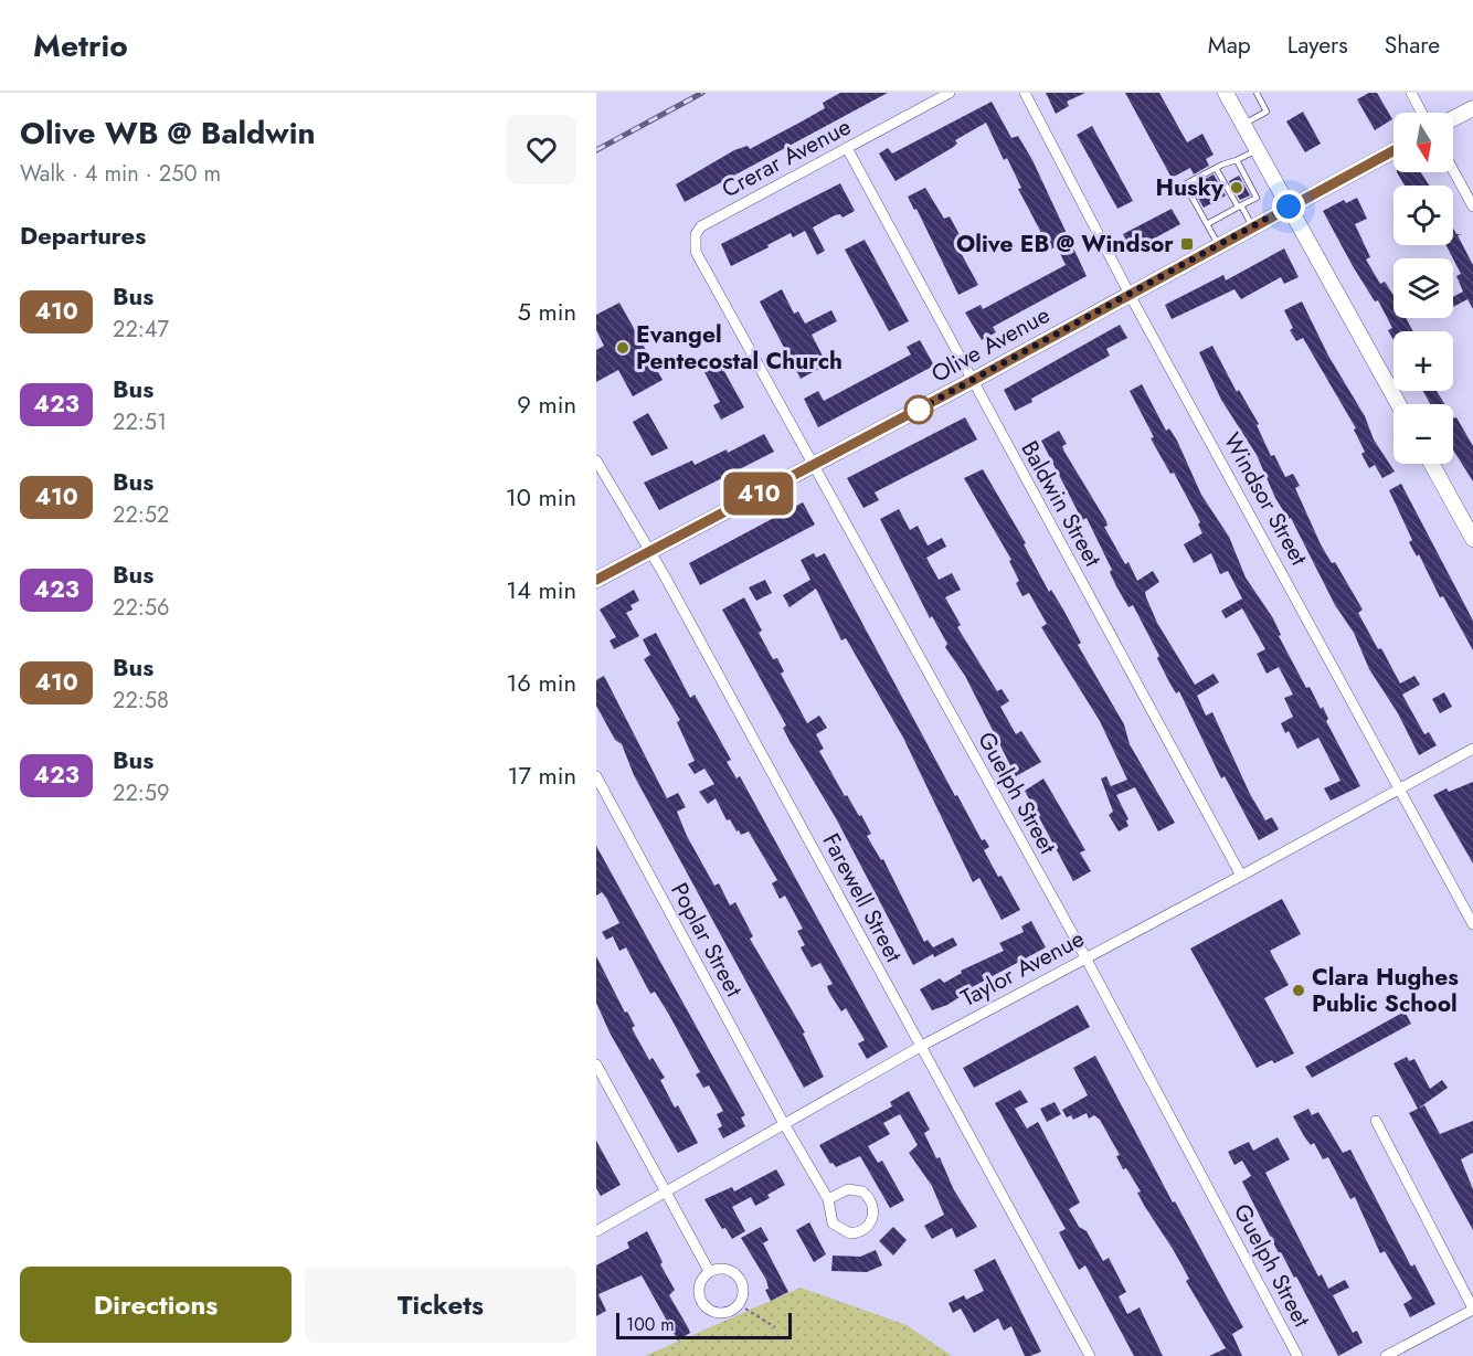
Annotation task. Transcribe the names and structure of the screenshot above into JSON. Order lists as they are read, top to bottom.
{
  "streets": {
    "main road": ["Olive Avenue"],
    "street": [
      "Crerar Avenue",
      "Windsor Street",
      "Baldwin Street",
      "Guelph Street",
      "Farewell Street",
      "Poplar Street",
      "Taylor Avenue"
    ]
  },
  "crossings": [
    ["Crerar Avenue", "Baldwin Street"],
    ["Crerar Avenue", "Guelph Street"],
    ["Olive Avenue", "Windsor Street"],
    ["Olive Avenue", "Baldwin Street"],
    ["Olive Avenue", "Guelph Street"],
    ["Olive Avenue", "Farewell Street"],
    ["Windsor Street", "Taylor Avenue"],
    ["Baldwin Street", "Taylor Avenue"],
    ["Guelph Street", "Taylor Avenue"],
    ["Farewell Street", "Taylor Avenue"],
    ["Poplar Street", "Taylor Avenue"]
  ],
  "places": {
    "other": ["Husky", "Evangel Pentecostal Church", "Clara Hughes Public School"],
    "transit": ["Olive EB @ Windsor"]
  },
  "lines": ["bus line 410"],
  "scale_bar": "100 m",
  "north": "bottom",
  "page": {
    "header": "Metrio",
    "nav": ["Map", "Layers", "Share"],
    "heading": [
      ["Olive WB @ Baldwin", "Walk · 4 min · 250 m"],
      "Departures"
    ],
    "on_map": "410",
    "map_buttons": ["+", "−"],
    "list": [
      {
        "mark": "410",
        "name": "Bus",
        "note": "22:47",
        "value": "5 min"
      },
      {
        "mark": "423",
        "name": "Bus",
        "note": "22:51",
        "value": "9 min"
      },
      {
        "mark": "410",
        "name": "Bus",
        "note": "22:52",
        "value": "10 min"
      },
      {
        "mark": "423",
        "name": "Bus",
        "note": "22:56",
        "value": "14 min"
      },
      {
        "mark": "410",
        "name": "Bus",
        "note": "22:58",
        "value": "16 min"
      },
      {
        "mark": "423",
        "name": "Bus",
        "note": "22:59",
        "value": "17 min"
      }
    ],
    "buttons": ["Directions", "Tickets"],
    "scale": "100 m"
  }
}
